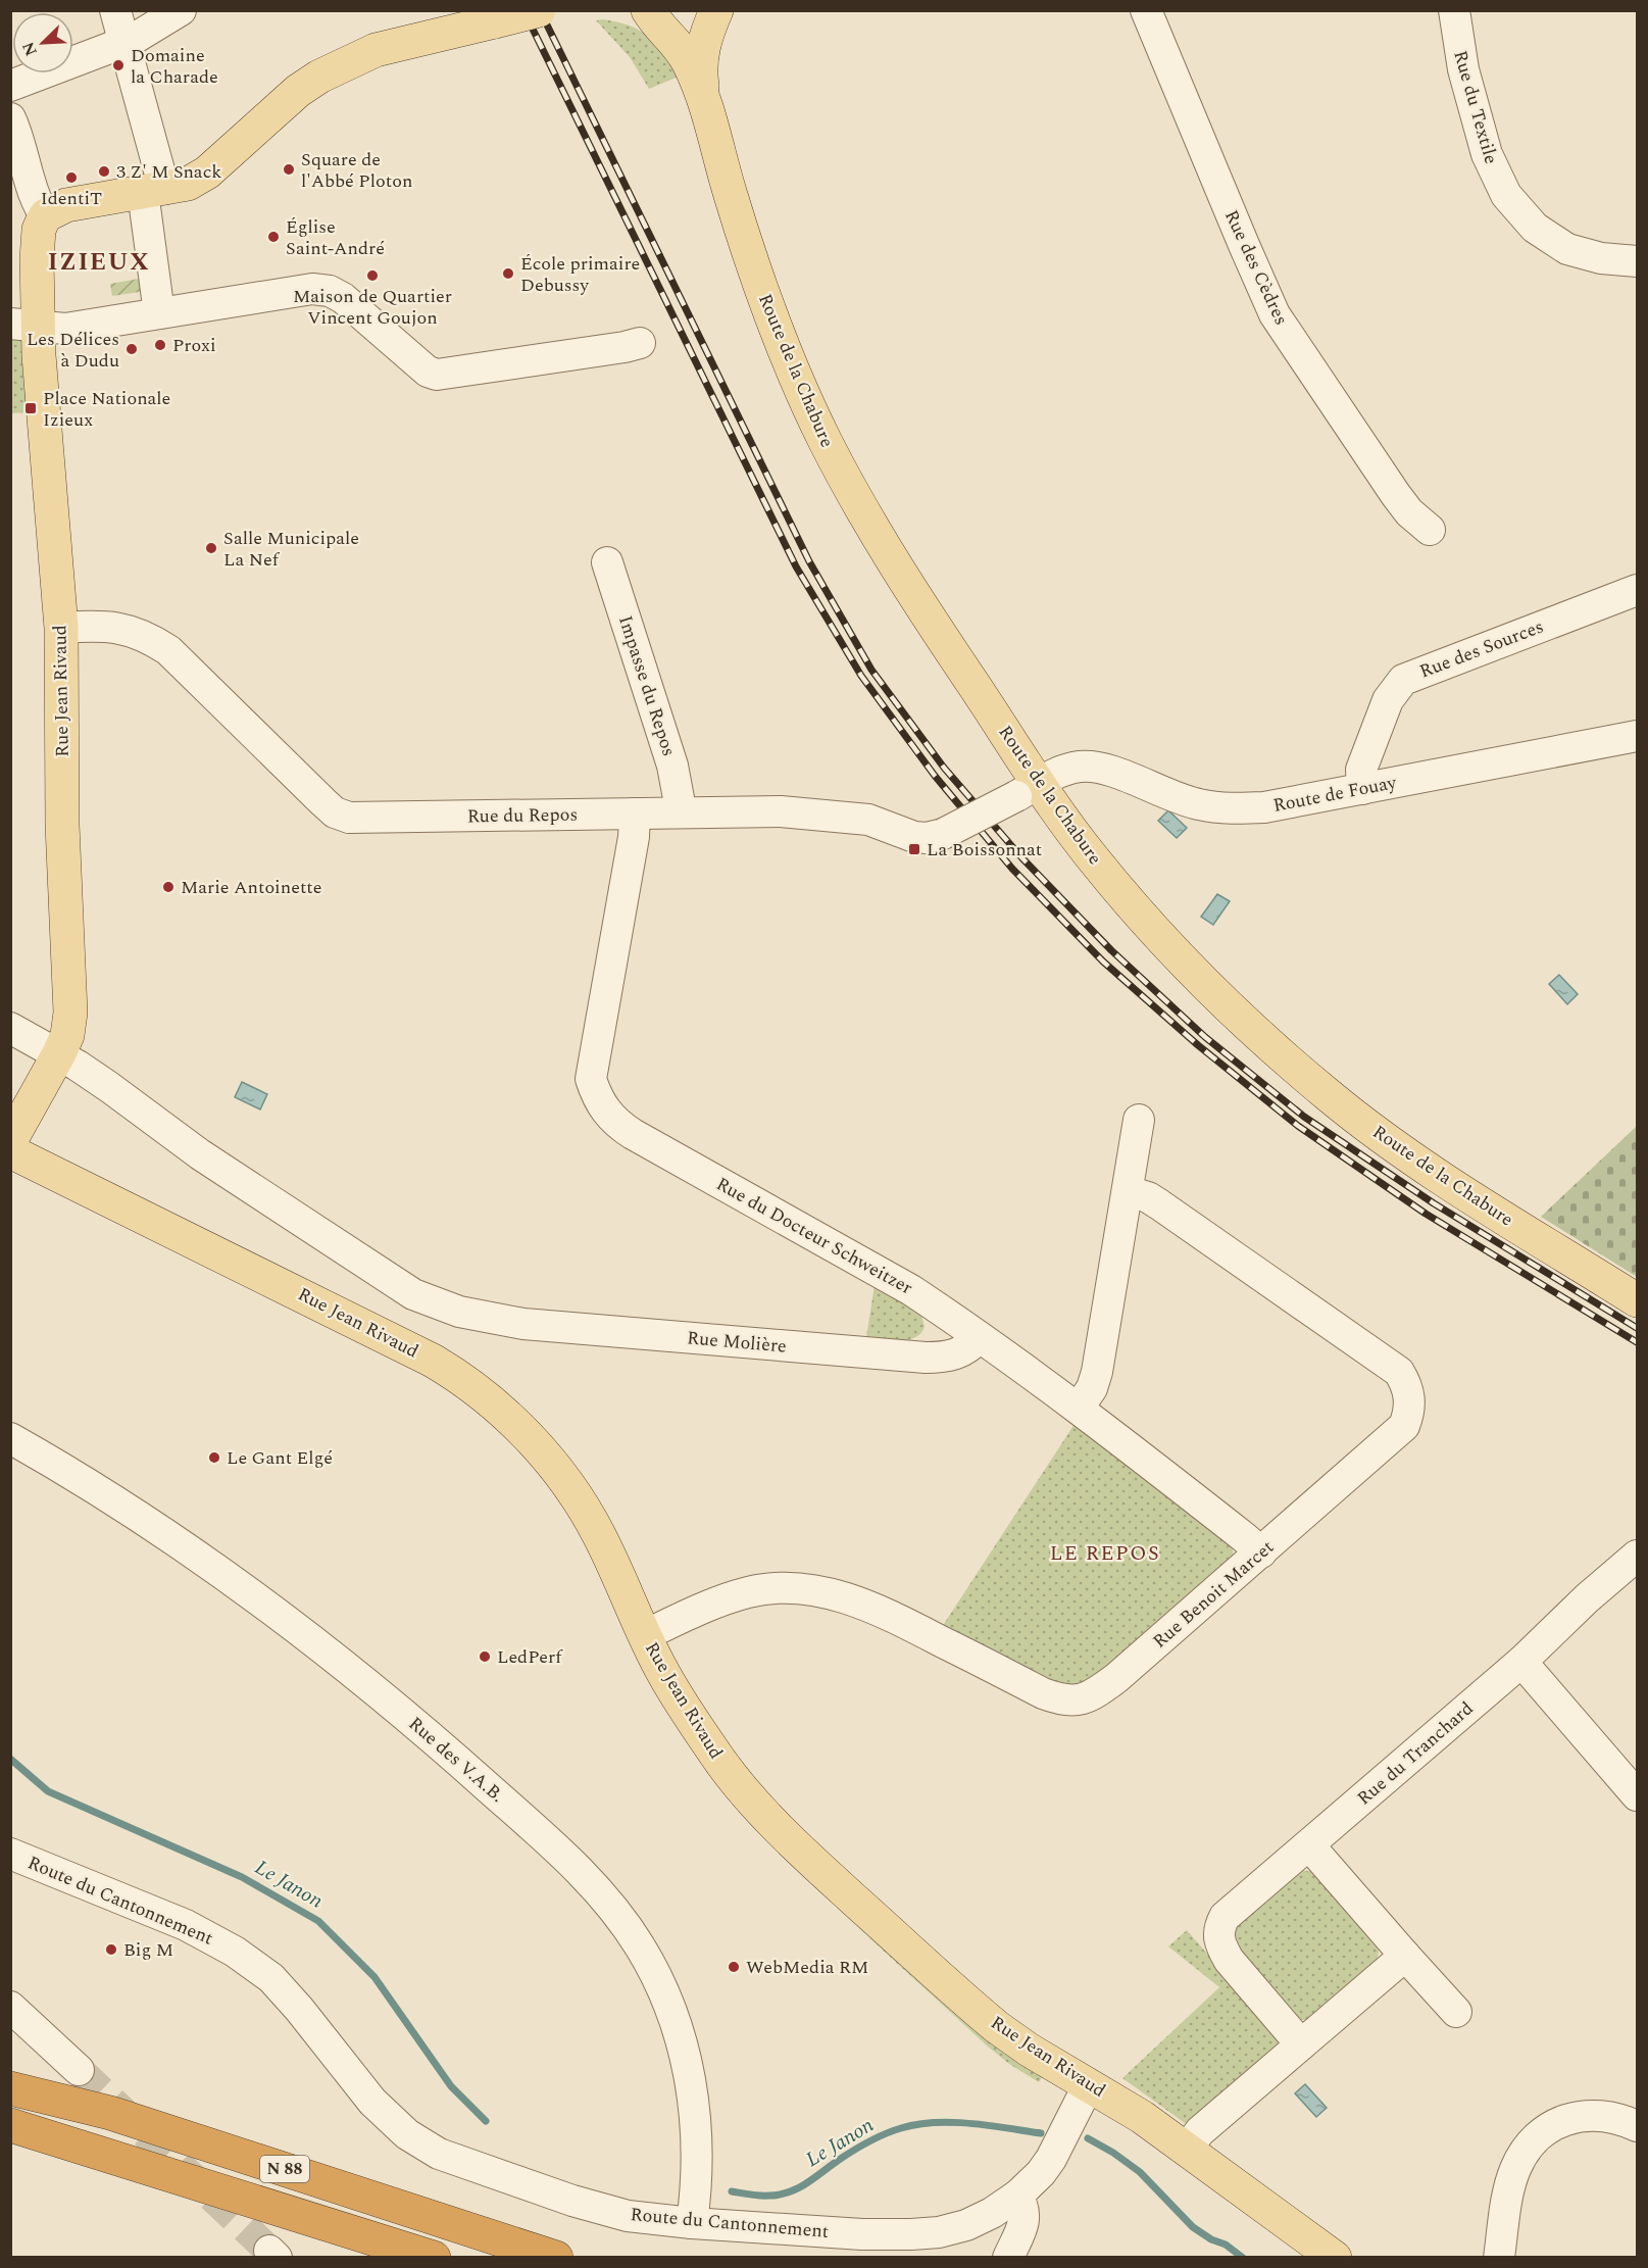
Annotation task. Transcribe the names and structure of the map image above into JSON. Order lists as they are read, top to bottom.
{
  "streets": {
    "highway": ["N 88"],
    "main road": ["Route de la Chabure", "Rue Jean Rivaud"],
    "street": [
      "Rue du Textile",
      "Rue des Cèdres",
      "Rue des Sources",
      "Impasse du Repos",
      "Route de Fouay",
      "Rue du Repos",
      "Rue du Docteur Schweitzer",
      "Rue Molière",
      "Rue Benoit Marcet",
      "Rue du Tranchard",
      "Rue des V.A.B.",
      "Route du Cantonnement"
    ]
  },
  "crossings": [
    ["Route de la Chabure", "Route de Fouay"],
    ["Route de la Chabure", "Rue du Repos"],
    ["Rue des Sources", "Route de Fouay"],
    ["Impasse du Repos", "Rue du Repos"],
    ["Rue Jean Rivaud", "Rue du Repos"],
    ["Rue Jean Rivaud", "Rue Molière"],
    ["Rue Jean Rivaud", "Rue Benoit Marcet"],
    ["Rue Jean Rivaud", "Route du Cantonnement"],
    ["Route de Fouay", "Rue du Repos"],
    ["Rue du Repos", "Rue du Docteur Schweitzer"],
    ["Rue du Docteur Schweitzer", "Rue Molière"],
    ["Rue du Docteur Schweitzer", "Rue Benoit Marcet"],
    ["Rue des V.A.B.", "Route du Cantonnement"]
  ],
  "districts": ["IZIEUX", "LE REPOS"],
  "water": ["Le Janon"],
  "places": {
    "other": [
      "Domaine la Charade",
      "Square de l'Abbé Ploton",
      "3 Z' M Snack",
      "IdentiT",
      "Église Saint-André",
      "École primaire Debussy",
      "Maison de Quartier Vincent Goujon",
      "Proxi",
      "Les Délices à Dudu",
      "Salle Municipale La Nef",
      "Marie Antoinette",
      "Le Gant Elgé",
      "LedPerf",
      "Big M",
      "WebMedia RM"
    ],
    "transit": ["Place Nationale Izieux", "La Boissonnat"]
  },
  "north": "bottom left"
}
